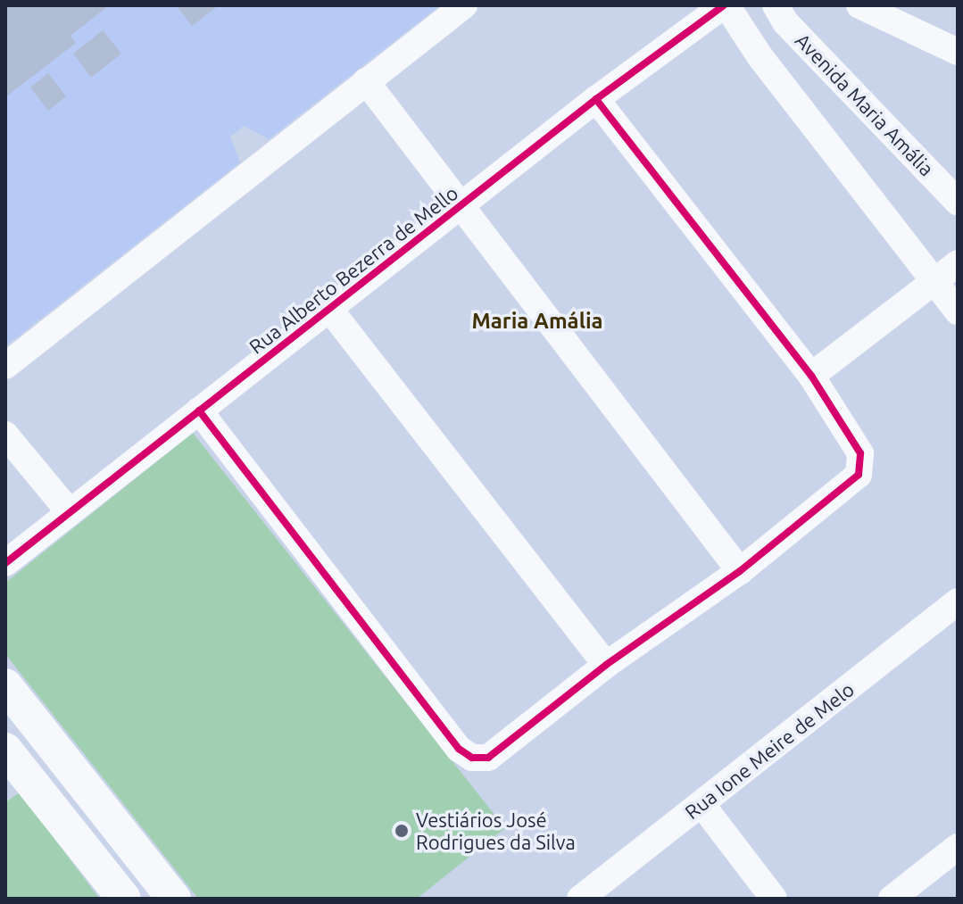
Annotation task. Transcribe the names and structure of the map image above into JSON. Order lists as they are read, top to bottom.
{
  "streets": {
    "street": ["Avenida Maria Amália", "Rua Alberto Bezerra de Mello", "Rua Ione Meire de Melo"]
  },
  "districts": ["Maria Amália"],
  "places": ["Vestiários José Rodrigues da Silva"]
}
